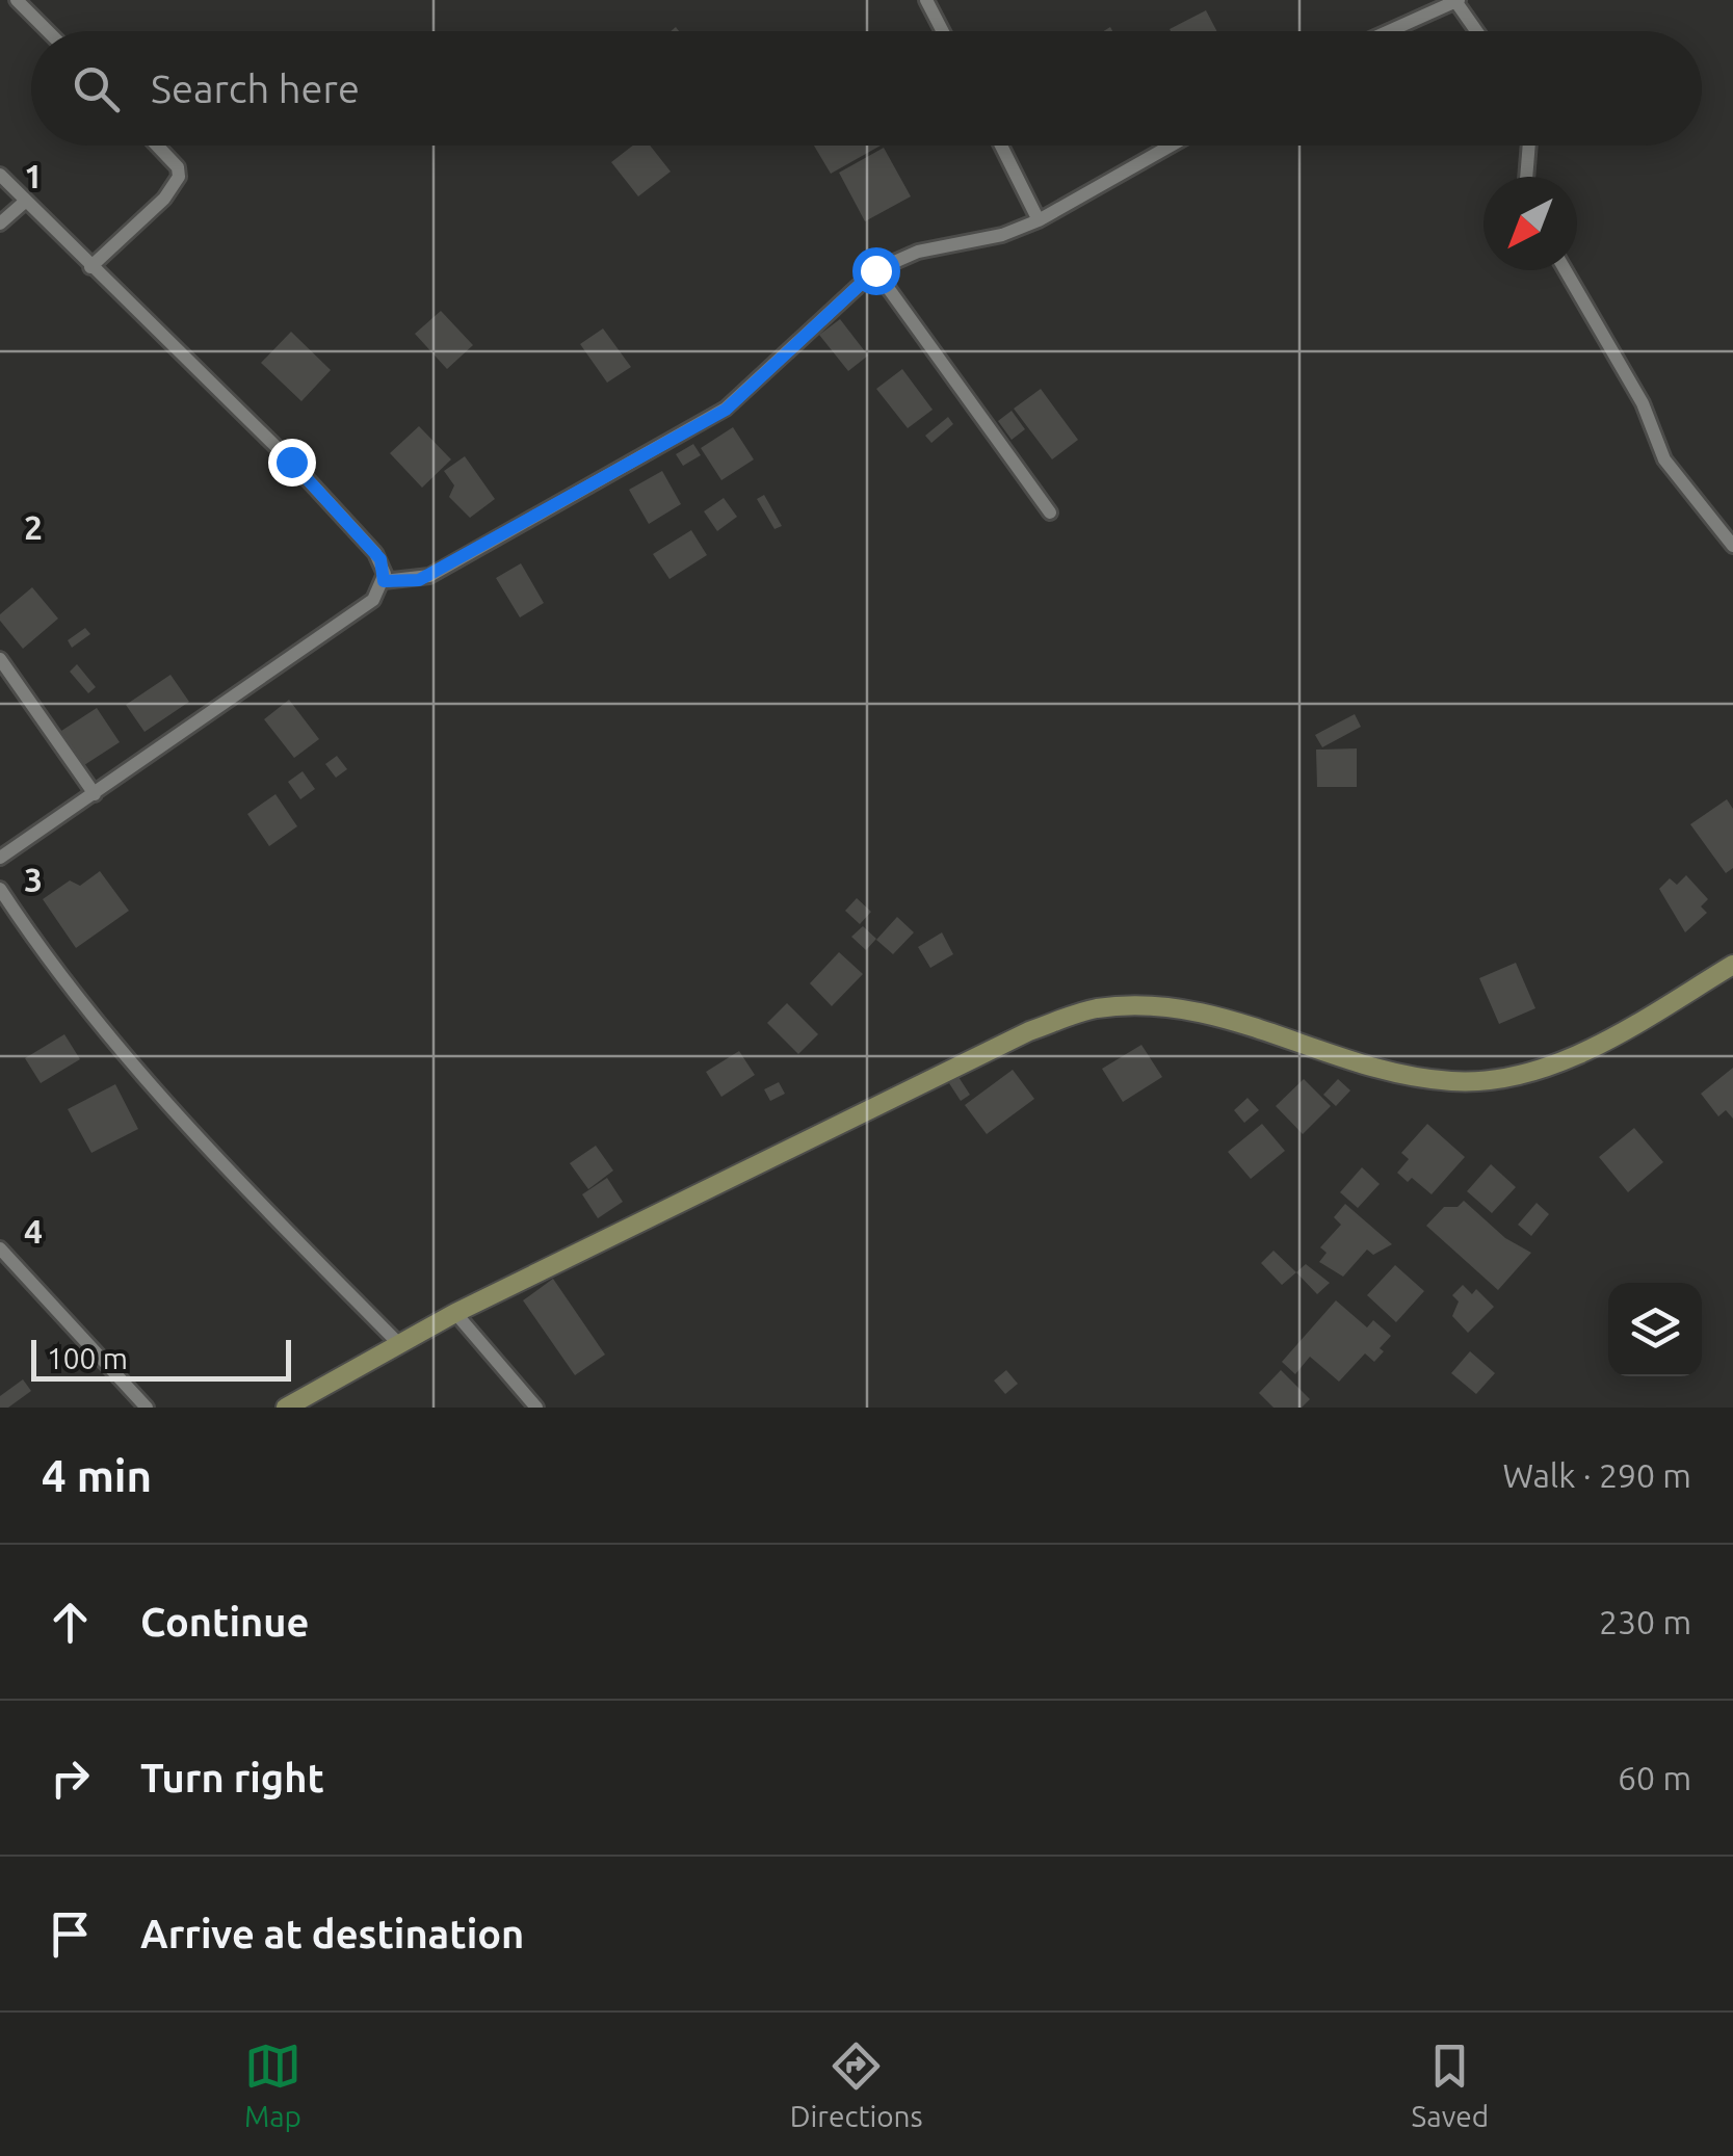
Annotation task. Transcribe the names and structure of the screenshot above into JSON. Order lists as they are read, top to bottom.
{
  "scale_bar": "100 m",
  "north": "bottom left",
  "page": {
    "search": "Search here",
    "scale": "100 m",
    "heading": ["4 min", "Walk · 290 m"],
    "list": [
      ["Continue", "230 m"],
      ["Turn right", "60 m"],
      "Arrive at destination"
    ],
    "nav": ["Map", "Directions", "Saved"]
  },
  "grid": {
    "rows": [
      "1",
      "2",
      "3",
      "4"
    ]
  }
}
